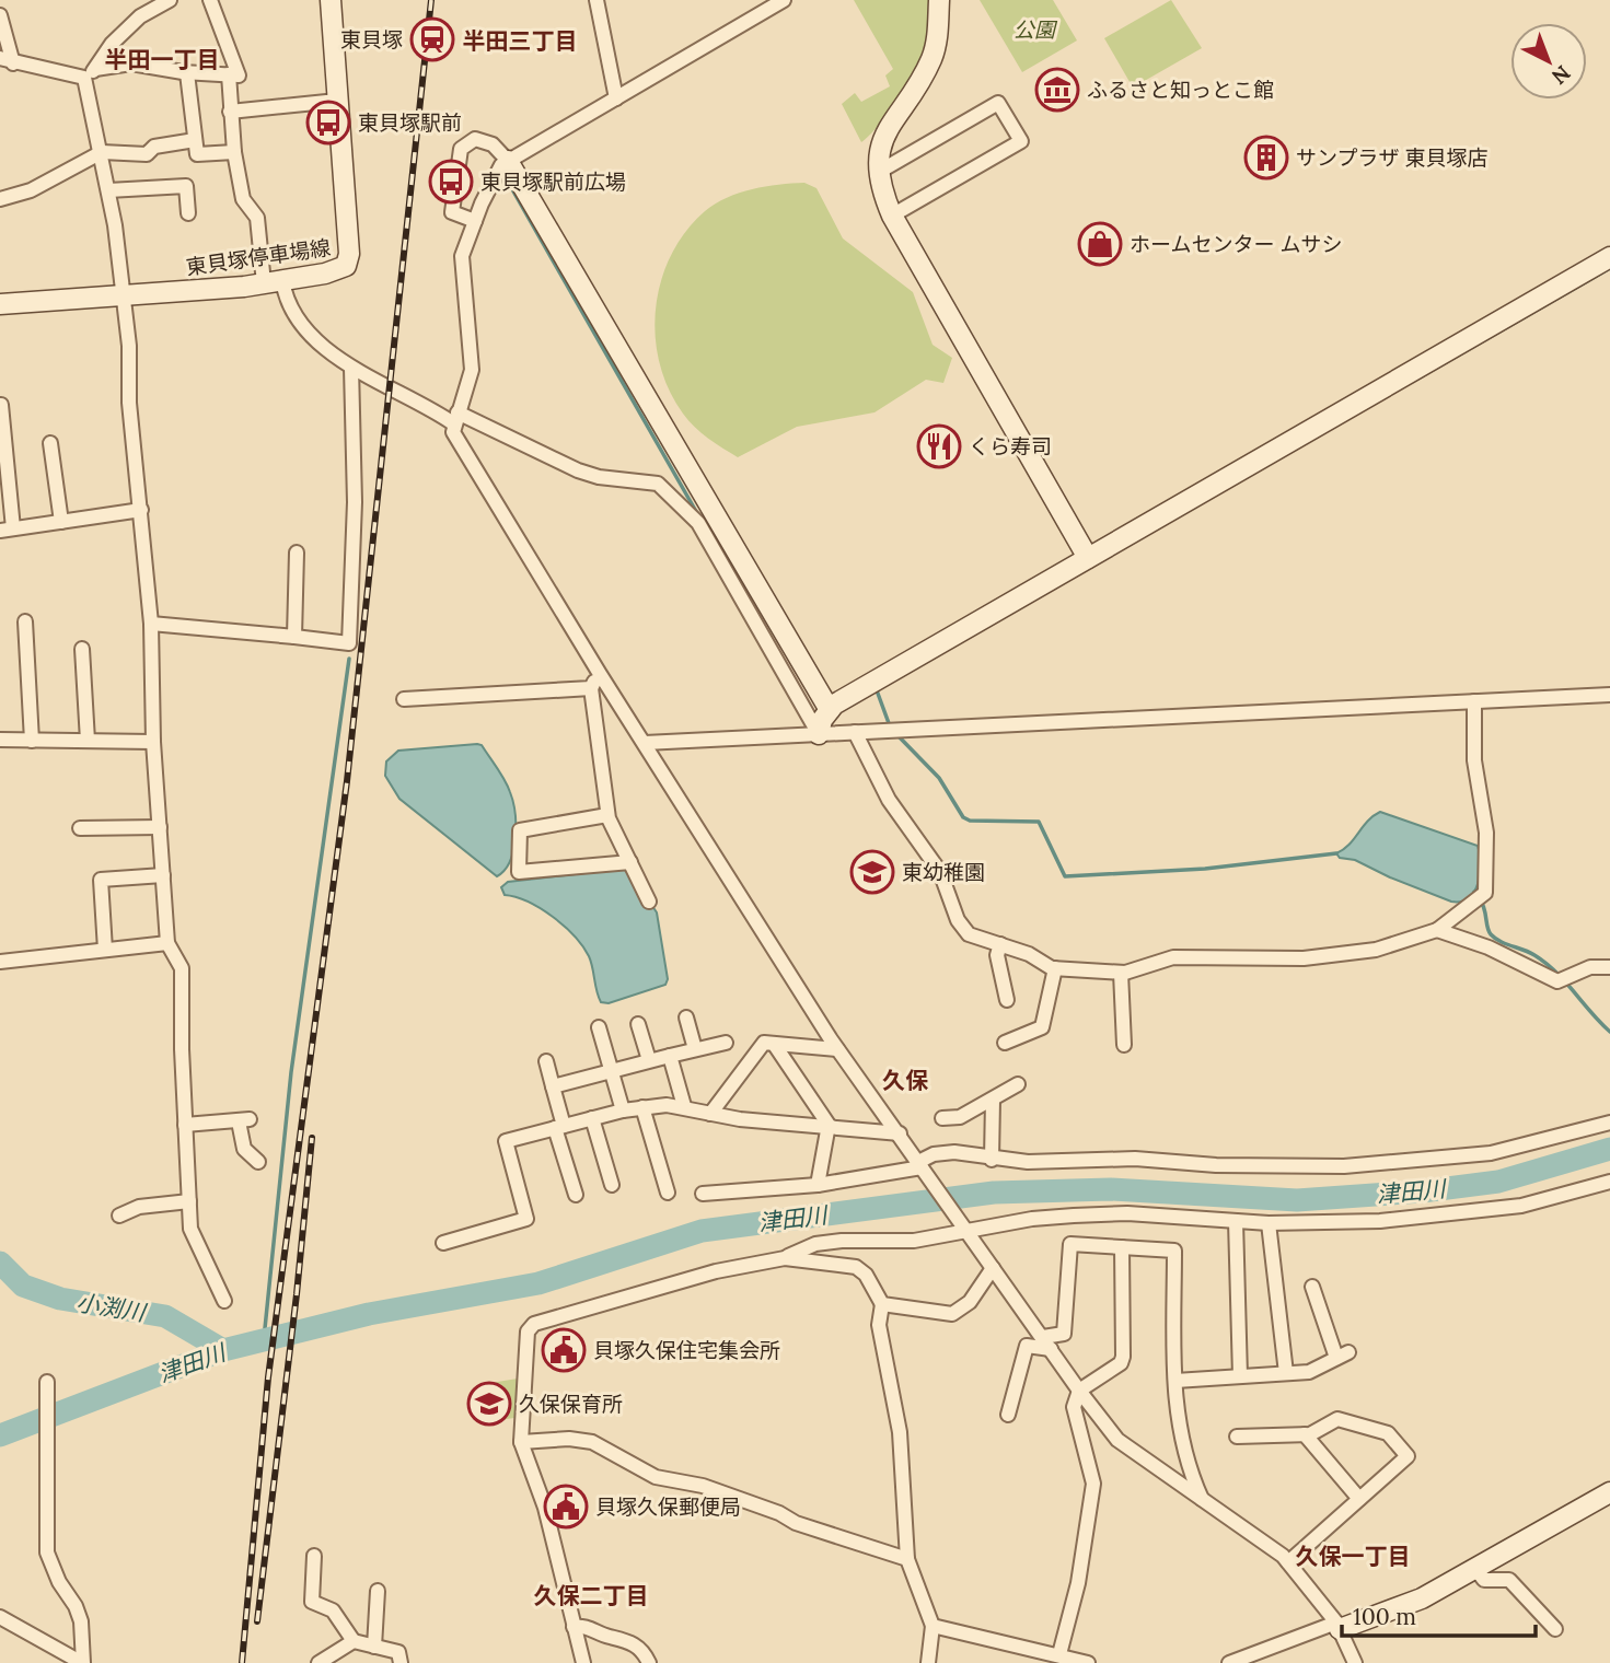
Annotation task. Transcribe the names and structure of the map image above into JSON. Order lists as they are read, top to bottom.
{
  "streets": {
    "street": ["東貝塚停車場線"]
  },
  "districts": [
    "半田三丁目",
    "半田一丁目",
    "久保",
    "久保一丁目",
    "久保二丁目"
  ],
  "water": ["津田川", "小渕川"],
  "parks": ["公園"],
  "places": {
    "station": ["東貝塚"],
    "museum": ["ふるさと知っとこ館"],
    "bus stop": ["東貝塚駅前", "東貝塚駅前広場"],
    "building": ["サンプラザ 東貝塚店"],
    "shop": ["ホームセンター ムサシ"],
    "restaurant": ["くら寿司"],
    "school or university": ["東幼稚園", "久保保育所"],
    "public building": ["貝塚久保住宅集会所", "貝塚久保郵便局"]
  },
  "scale_bar": "100 m",
  "north": "bottom right"
}
